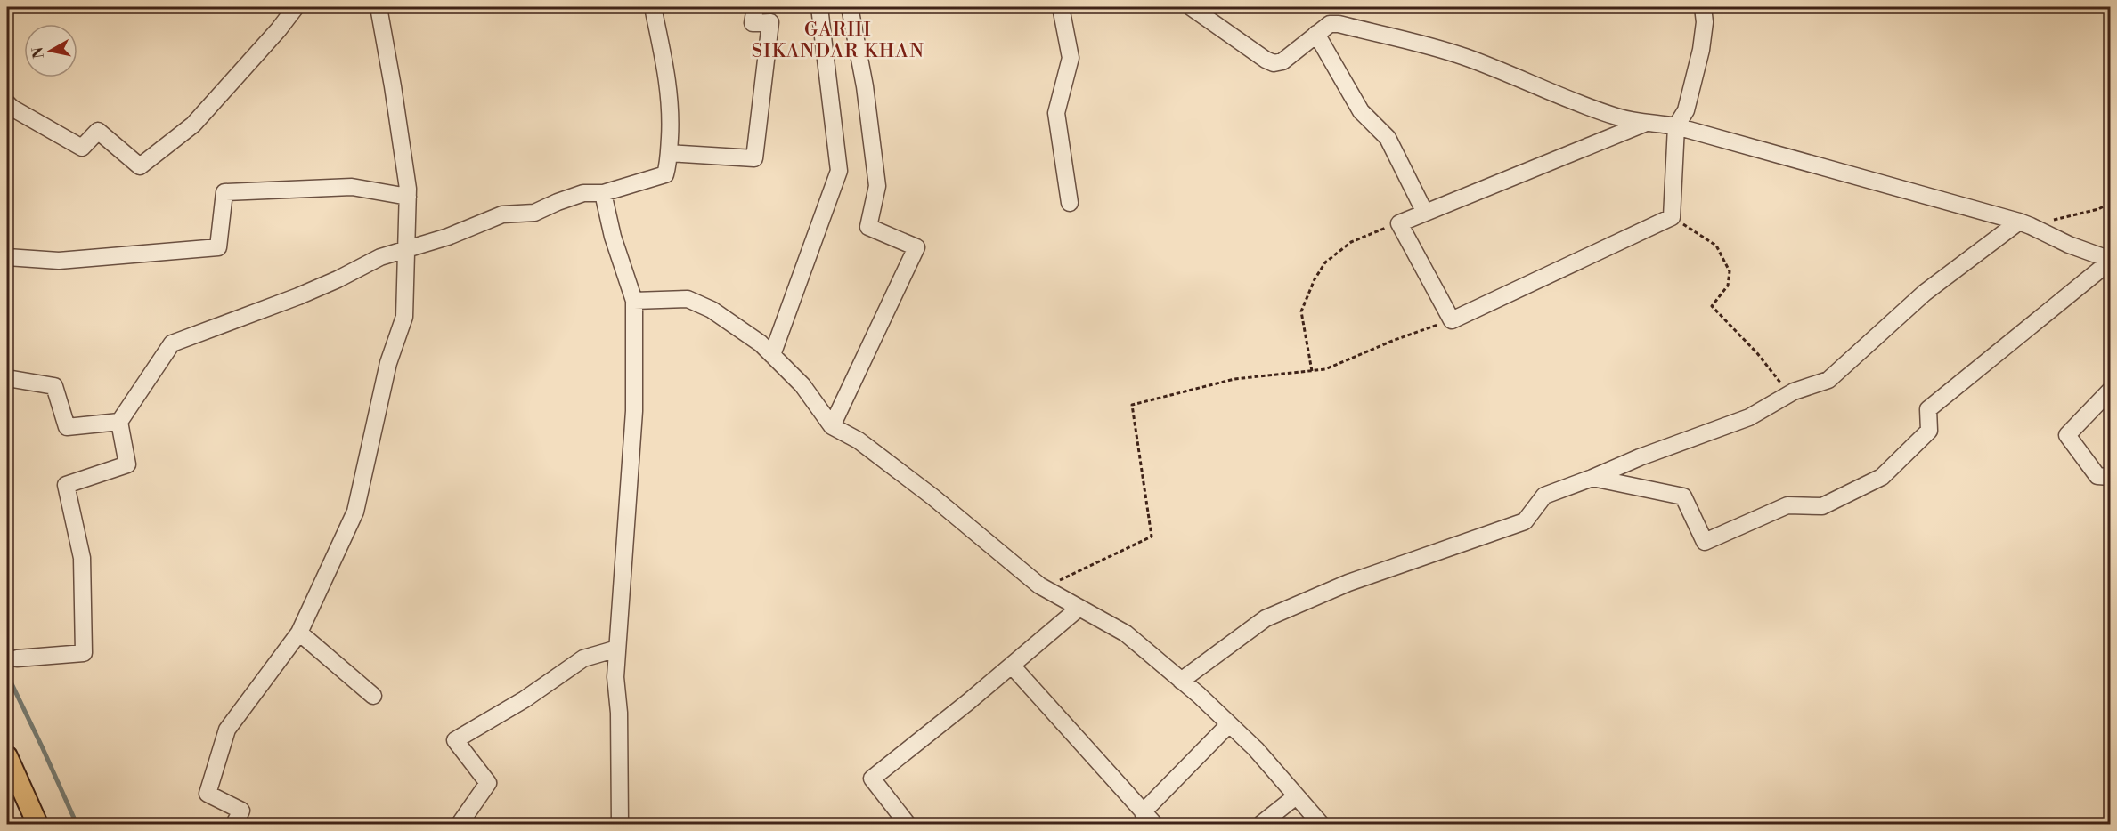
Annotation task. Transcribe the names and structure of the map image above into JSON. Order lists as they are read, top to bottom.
{
  "districts": ["GARHI SIKANDAR KHAN"],
  "north": "left"
}
